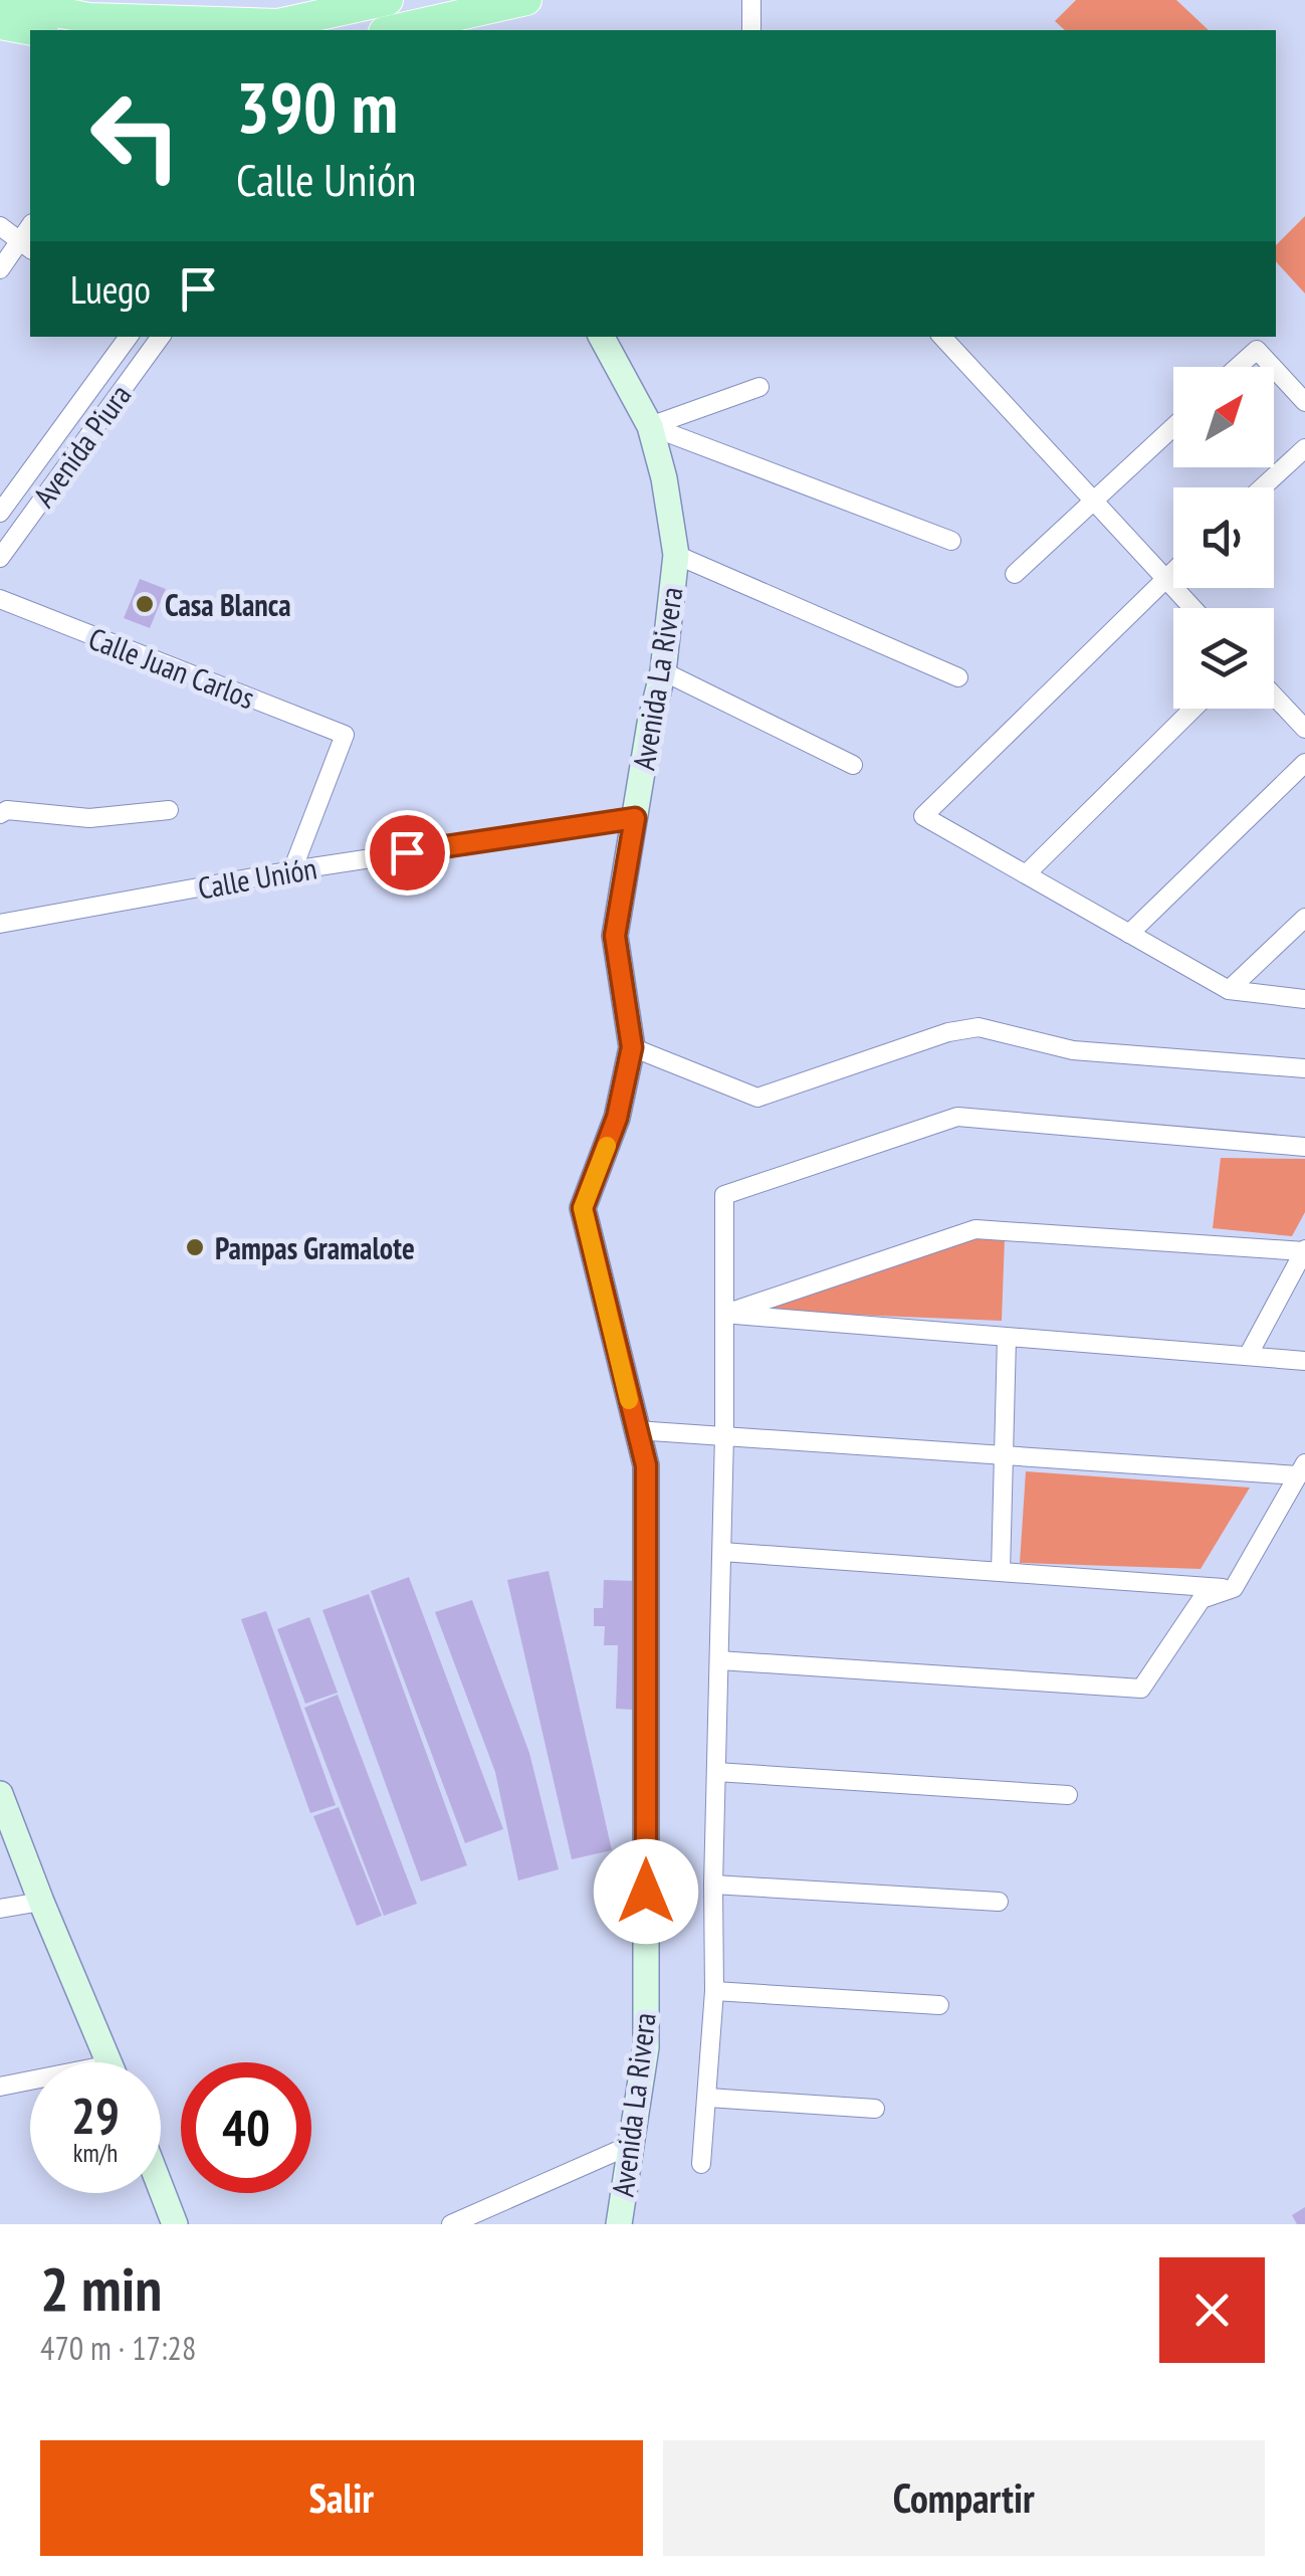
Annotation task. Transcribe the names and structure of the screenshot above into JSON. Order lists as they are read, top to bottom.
{
  "streets": {
    "street": [
      "Avenida Piura",
      "Calle Juan Carlos",
      "Avenida La Rivera",
      "Calle Unión"
    ]
  },
  "crossings": [
    ["Calle Juan Carlos", "Calle Unión"],
    ["Avenida La Rivera", "Calle Unión"]
  ],
  "places": ["Casa Blanca", "Pampas Gramalote"],
  "north": "top right",
  "page": {
    "turn": ["390 m", "Calle Unión"],
    "then": "Luego",
    "speed": "29 km/h",
    "limit": "40",
    "heading": ["2 min", "470 m · 17:28"],
    "buttons": ["Salir", "Compartir"]
  }
}
